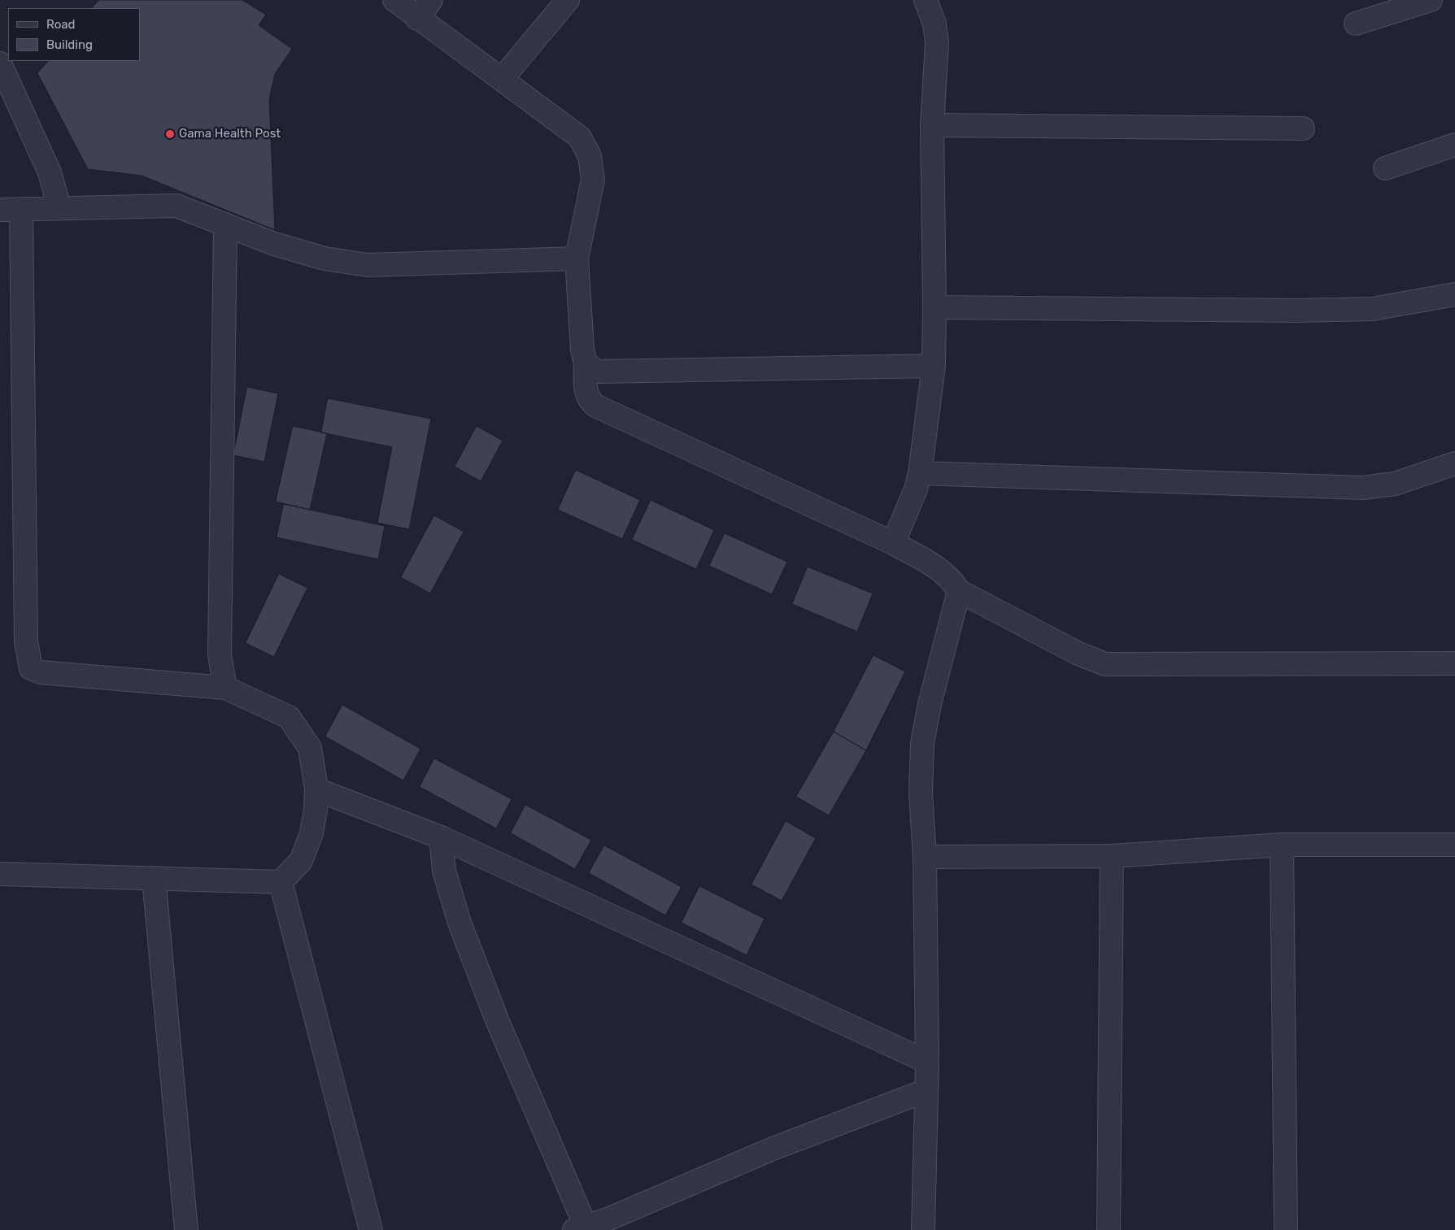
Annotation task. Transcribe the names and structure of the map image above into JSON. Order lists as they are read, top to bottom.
{
  "places": ["Gama Health Post"],
  "legend": ["Road", "Building"]
}
